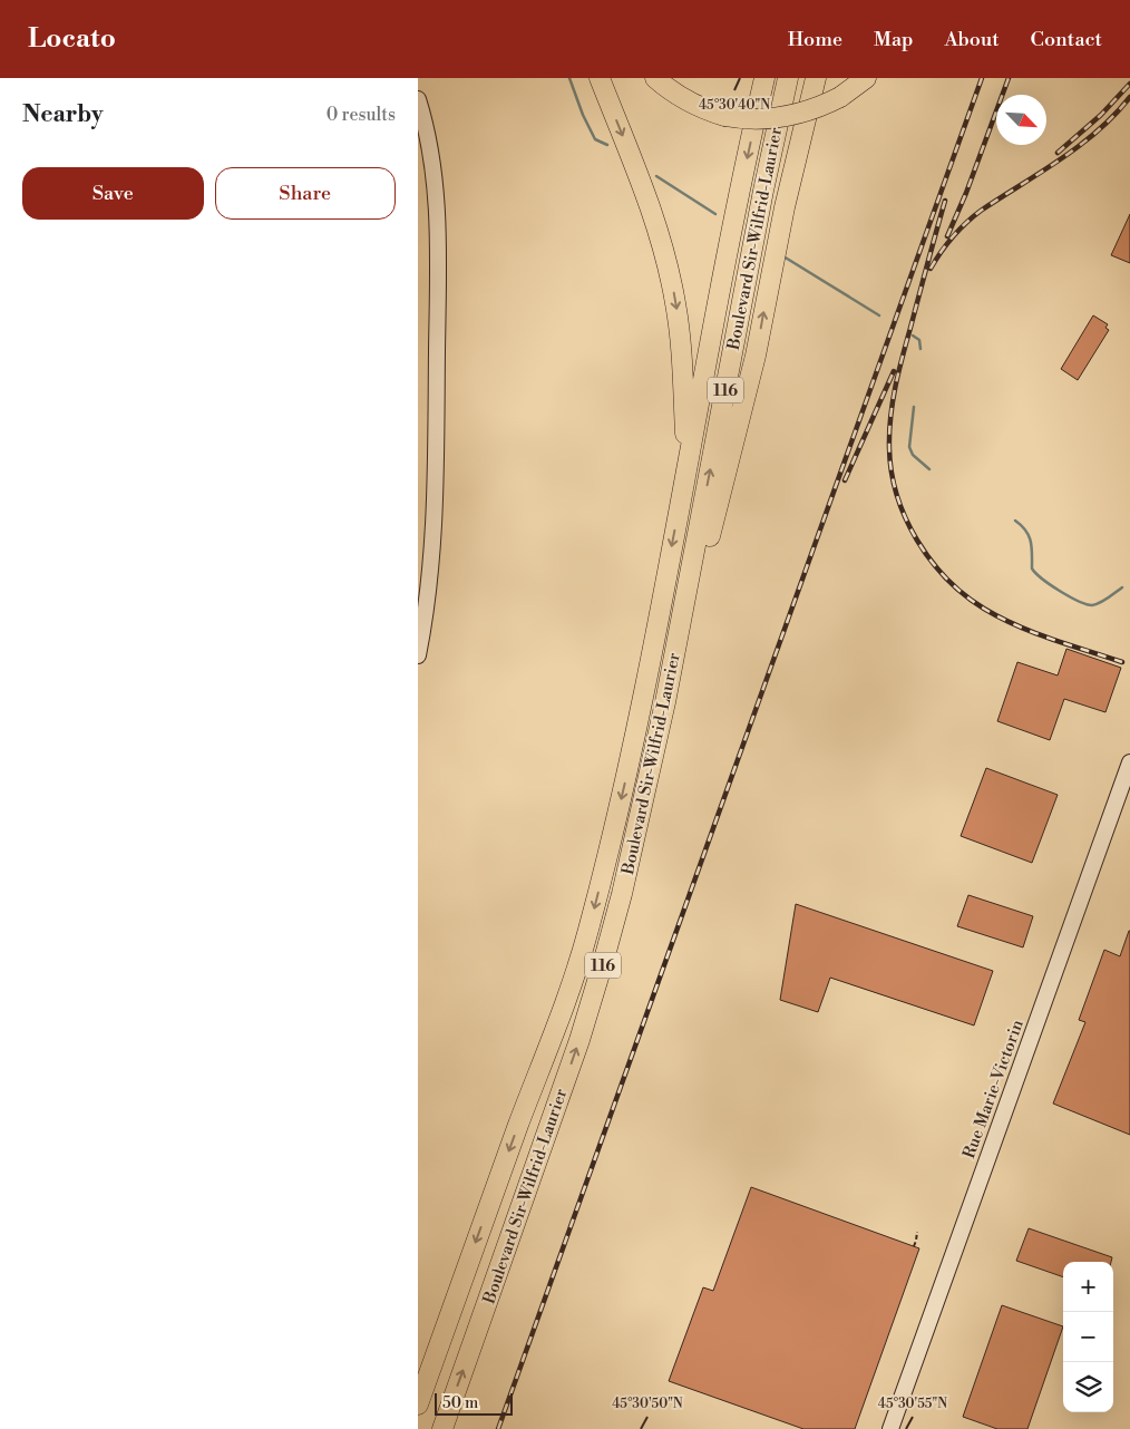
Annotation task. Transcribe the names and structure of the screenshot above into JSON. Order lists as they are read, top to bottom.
{
  "streets": {
    "highway": ["Boulevard Sir-Wilfrid-Laurier", "116"],
    "street": ["Rue Marie-Victorin"]
  },
  "scale_bar": "50 m",
  "north": "bottom right",
  "page": {
    "header": "Locato",
    "nav": [
      "Home",
      "Map",
      "About",
      "Contact"
    ],
    "heading": ["Nearby", "0 results"],
    "buttons": ["Save", "Share"],
    "map_buttons": ["+", "−"],
    "scale": "50 m"
  },
  "coordinates": ["45°30'40\"N", "45°30'50\"N", "45°30'55\"N"]
}
